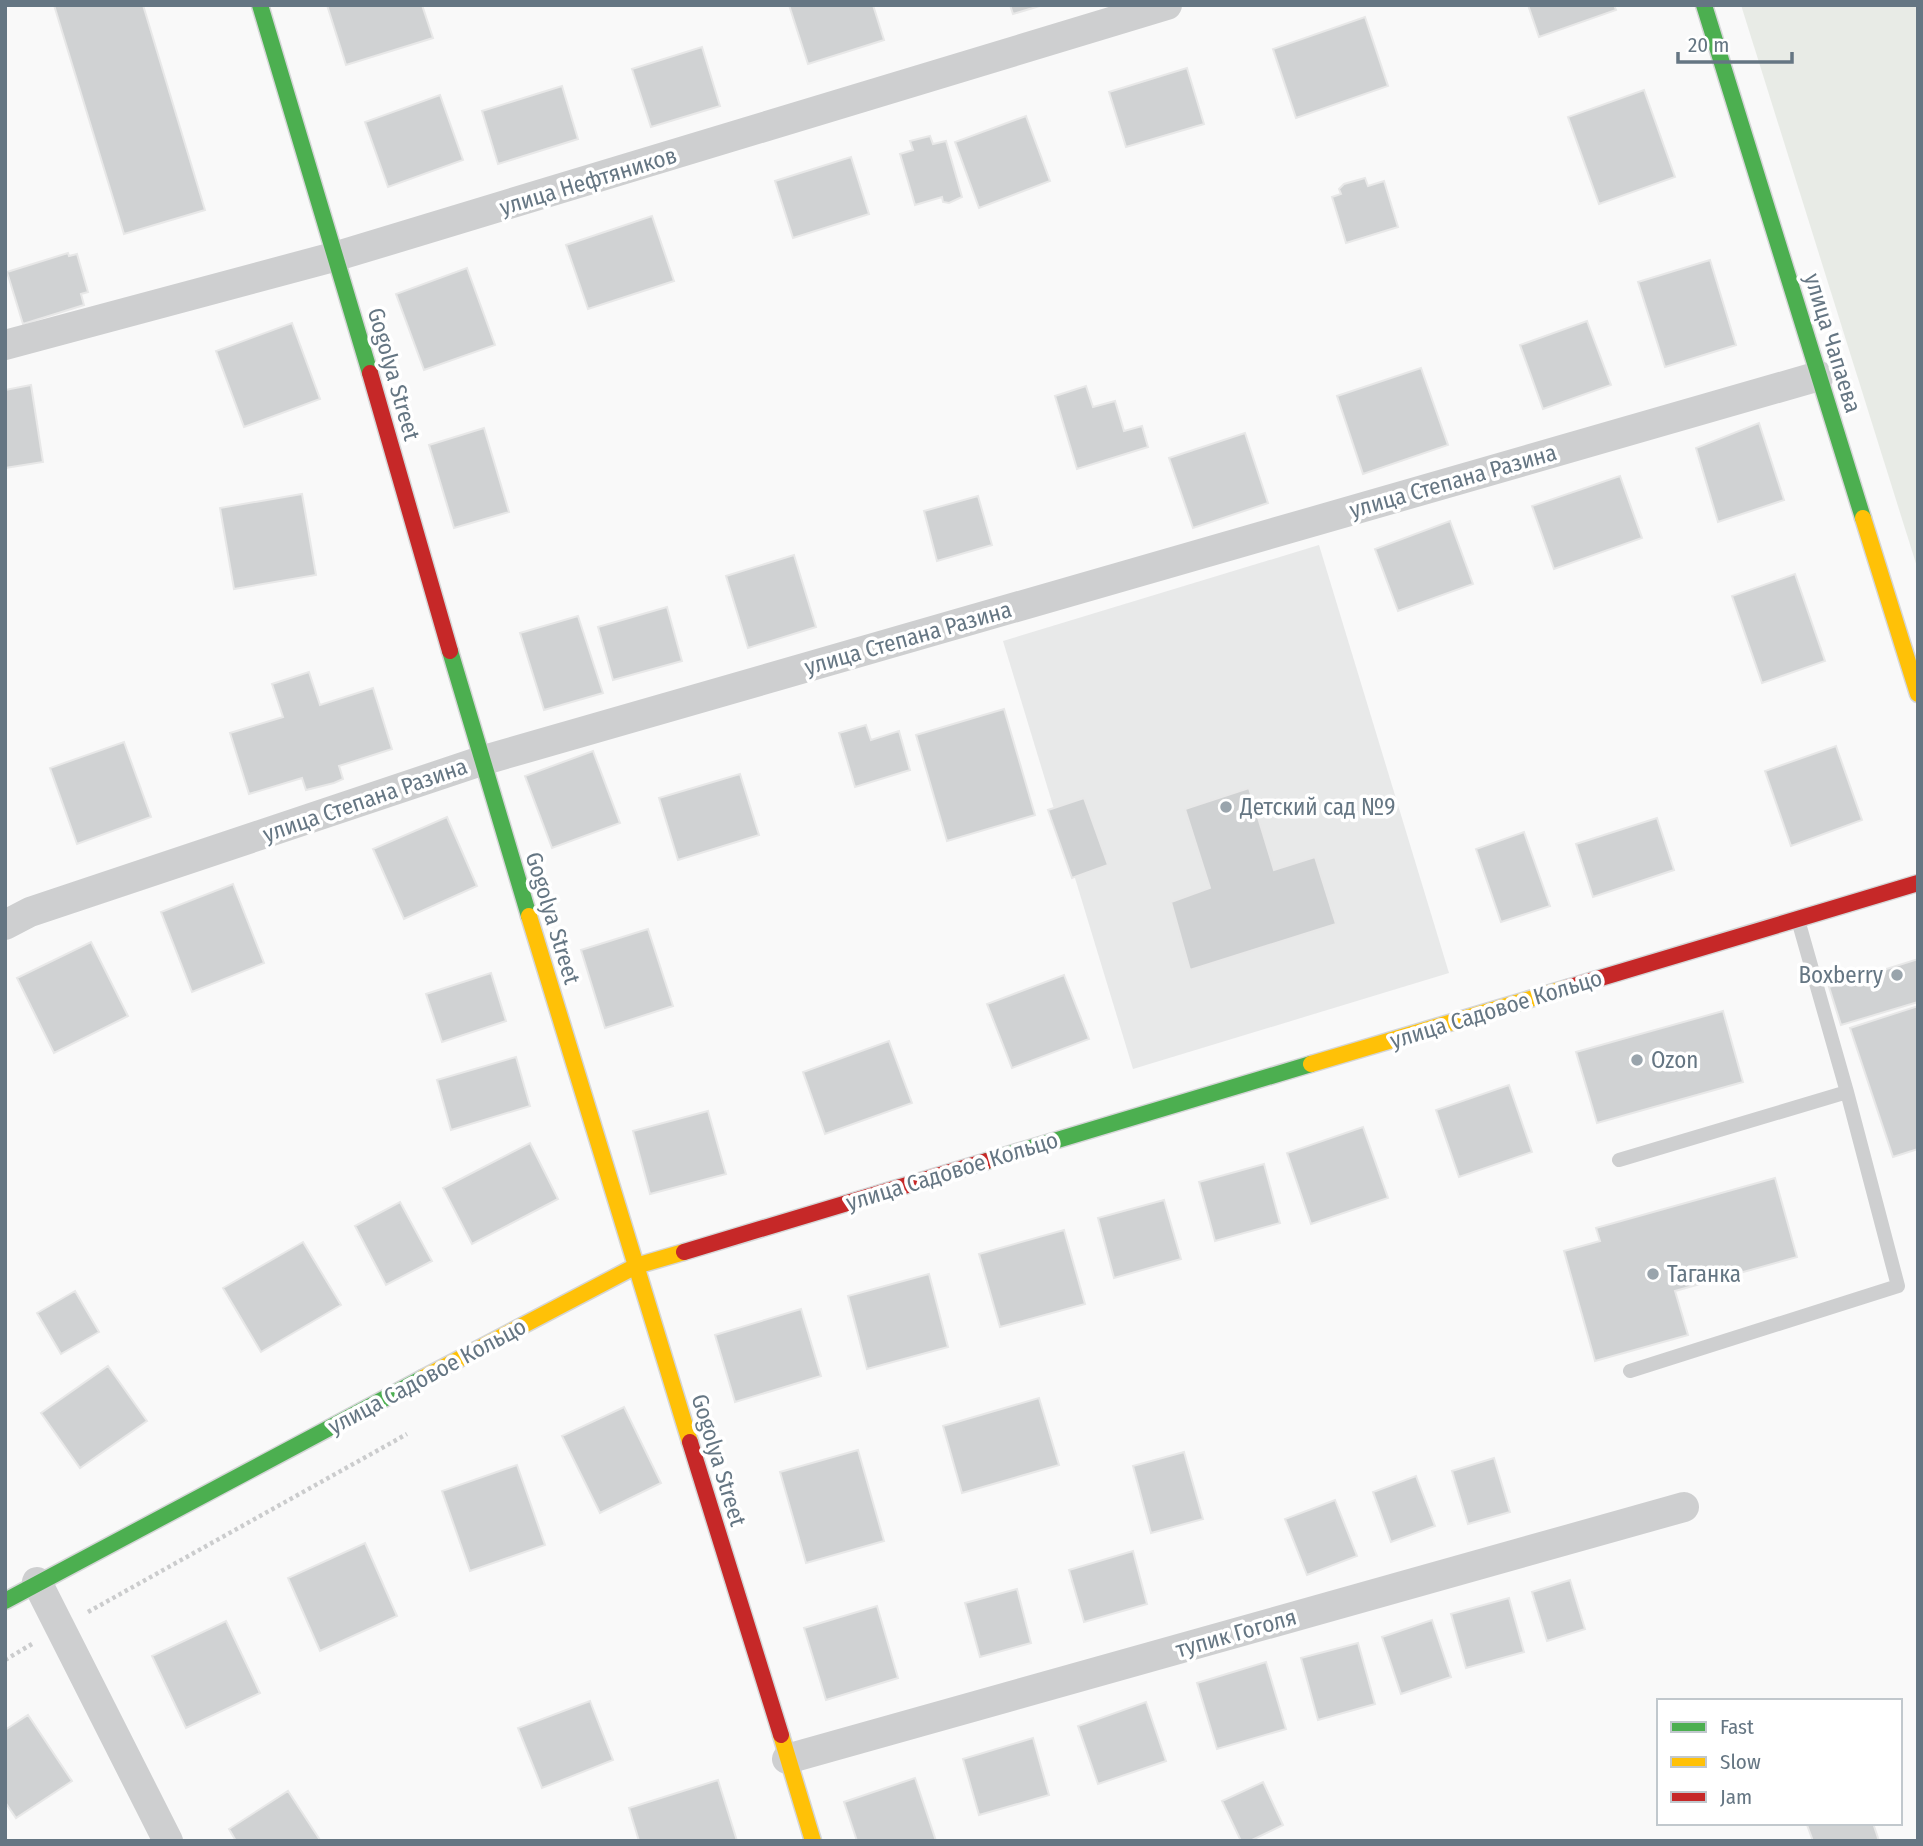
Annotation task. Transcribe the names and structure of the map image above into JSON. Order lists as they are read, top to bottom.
{
  "streets": {
    "street": [
      "улица Нефтяников",
      "улица Чапаева",
      "Gogolya Street",
      "улица Степана Разина",
      "улица Садовое Кольцо",
      "тупик Гоголя"
    ]
  },
  "crossings": [
    ["улица Нефтяников", "Gogolya Street"],
    ["улица Чапаева", "улица Степана Разина"],
    ["Gogolya Street", "улица Степана Разина"],
    ["Gogolya Street", "улица Садовое Кольцо"],
    ["Gogolya Street", "тупик Гоголя"]
  ],
  "places": [
    "Детский сад №9",
    "Boxberry",
    "Ozon",
    "Таганка"
  ],
  "legend": ["Fast", "Slow", "Jam"],
  "scale_bar": "20 m"
}
